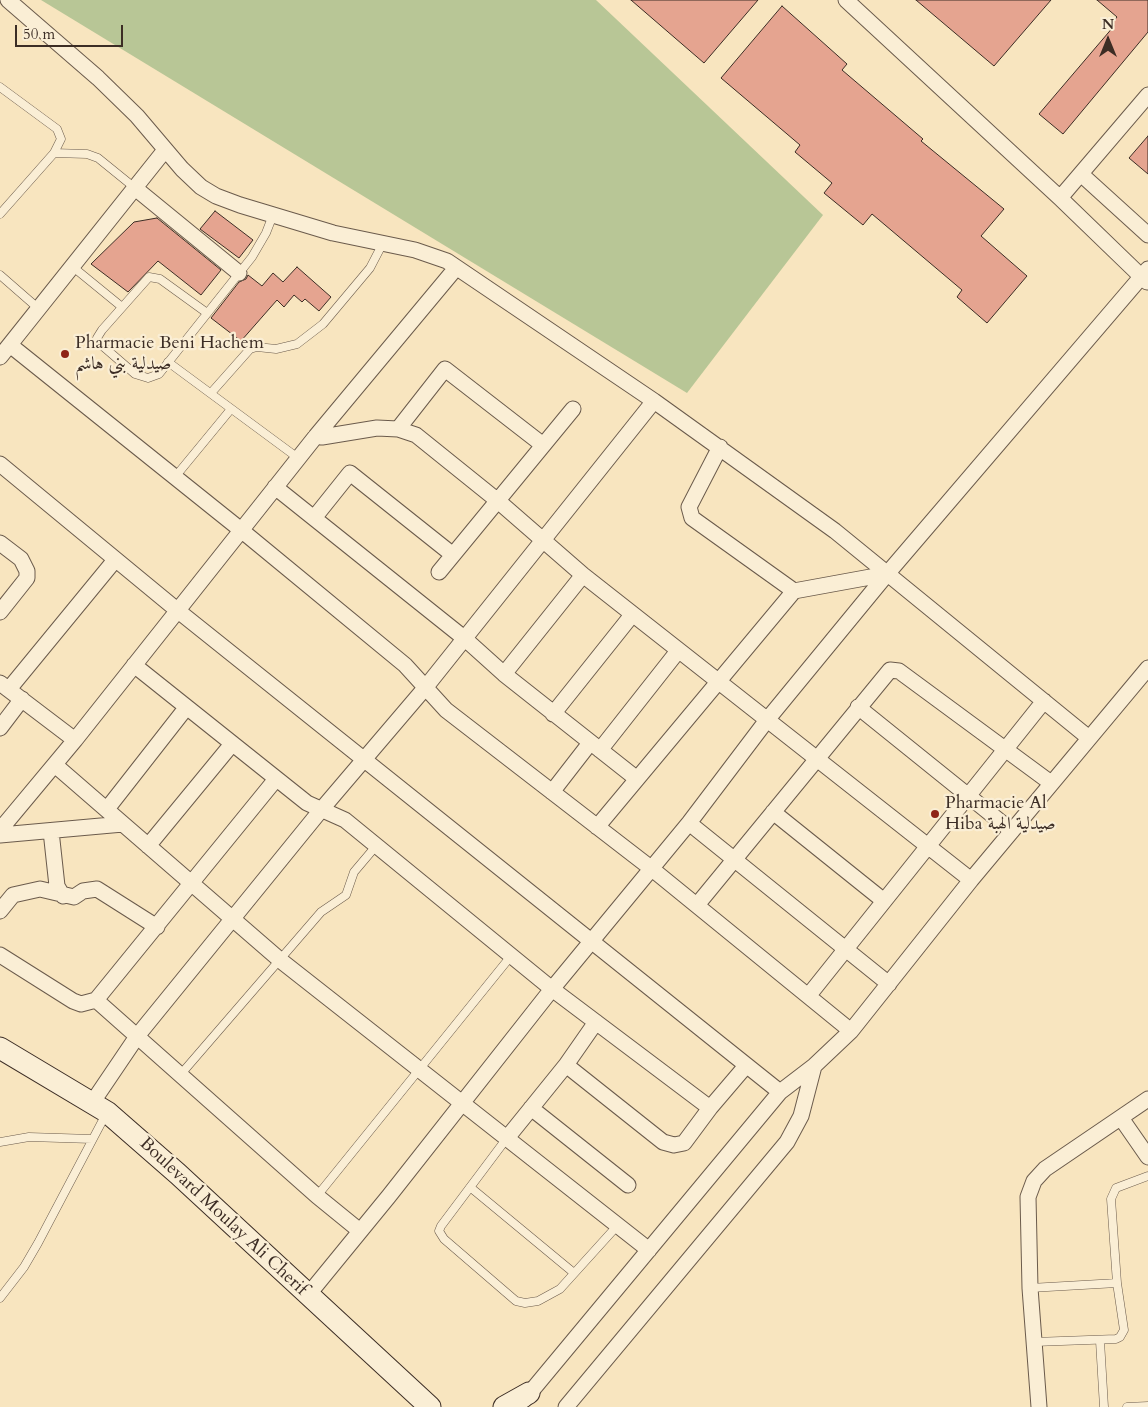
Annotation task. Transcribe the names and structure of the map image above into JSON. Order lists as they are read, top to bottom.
{
  "streets": {
    "main road": ["Boulevard Moulay Ali Cherif"]
  },
  "places": ["Pharmacie Beni Hachem صيدلية بني هاشم", "Pharmacie Al Hiba صيدلية الهبة"],
  "scale_bar": "50 m",
  "north": "top"
}
